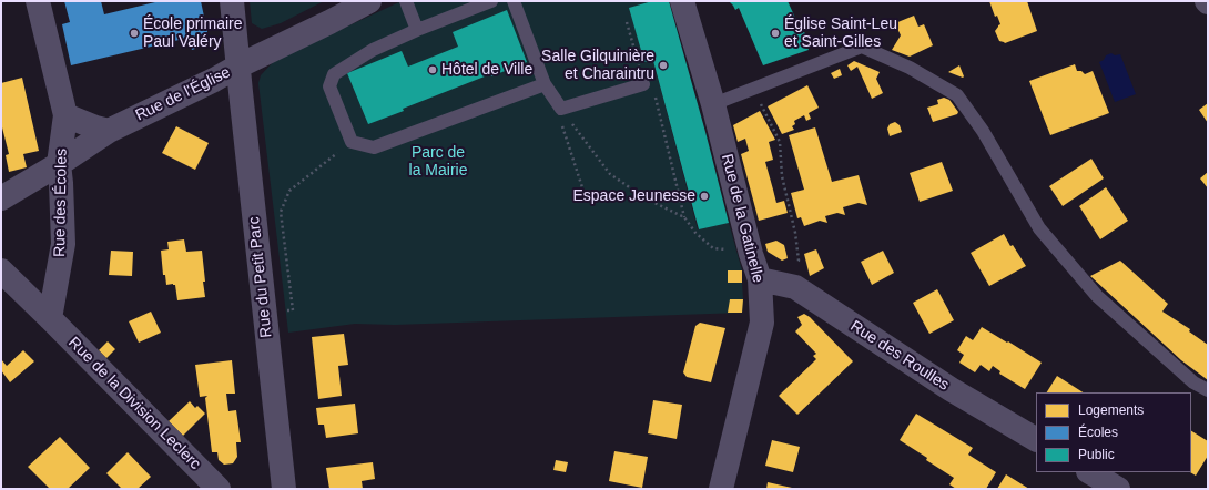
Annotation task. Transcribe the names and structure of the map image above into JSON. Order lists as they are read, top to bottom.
{
  "streets": {
    "street": [
      "Rue de l'Église",
      "Rue des Écoles",
      "Rue de la Gatinelle",
      "Rue du Petit Parc",
      "Rue des Roulles",
      "Rue de la Division Leclerc"
    ]
  },
  "crossings": [
    ["Rue de l'Église", "Rue des Écoles"],
    ["Rue de l'Église", "Rue du Petit Parc"],
    ["Rue des Écoles", "Rue de la Division Leclerc"],
    ["Rue de la Gatinelle", "Rue des Roulles"]
  ],
  "parks": ["Parc de la Mairie"],
  "places": [
    "École primaire Paul Valéry",
    "Église Saint-Leu et Saint-Gilles",
    "Salle Gilquinière et Charaintru",
    "Hôtel de Ville",
    "Espace Jeunesse"
  ],
  "legend": ["Logements", "Écoles", "Public"]
}
